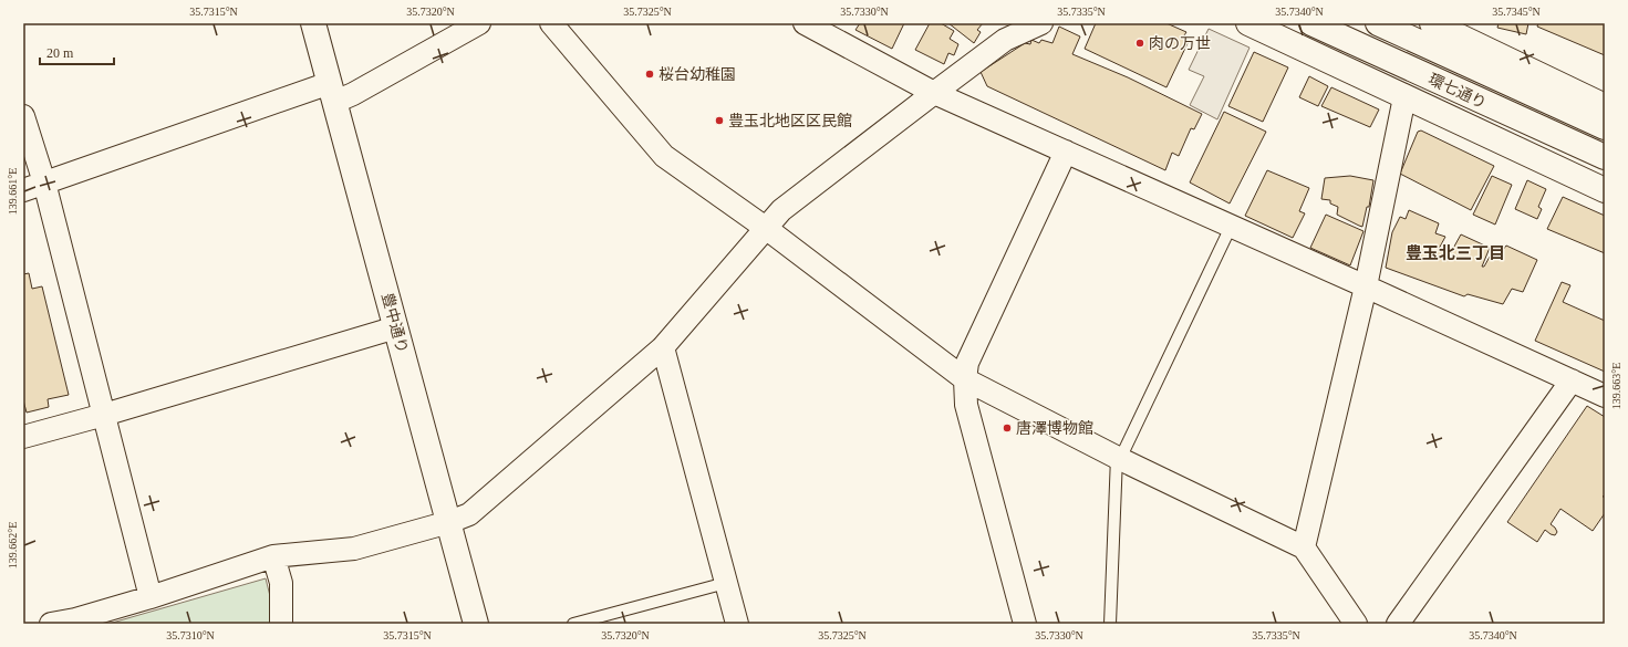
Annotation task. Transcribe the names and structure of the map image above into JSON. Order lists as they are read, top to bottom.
{
  "streets": {
    "main road": ["環七通り", "豊中通り"]
  },
  "districts": ["豊玉北三丁目"],
  "places": [
    "肉の万世",
    "桜台幼稚園",
    "豊玉北地区区民館",
    "唐澤博物館"
  ],
  "scale_bar": "20 m",
  "coordinates": [
    "35.7315°N",
    "35.7320°N",
    "35.7325°N",
    "35.7330°N",
    "35.7335°N",
    "35.7340°N",
    "35.7345°N",
    "139.661°E",
    "139.663°E",
    "139.662°E",
    "35.7310°N"
  ]
}
